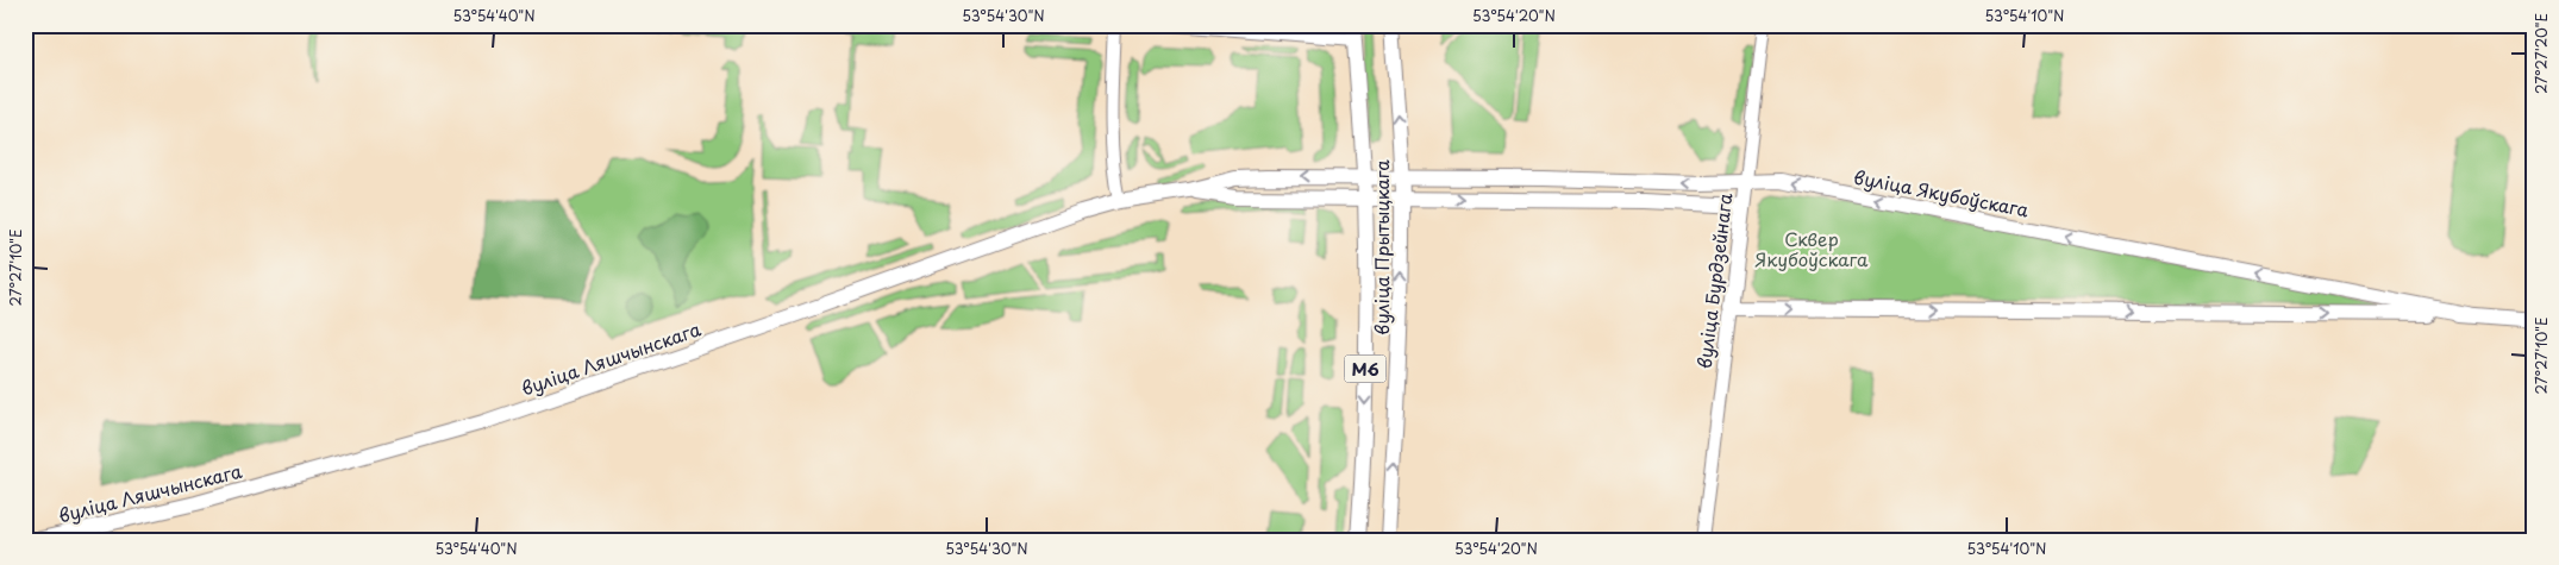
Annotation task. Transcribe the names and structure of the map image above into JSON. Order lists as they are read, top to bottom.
{
  "streets": {
    "main road": [
      "вуліца Якубоўскага",
      "вуліца Прытыцкага",
      "вуліца Бурдзейнага",
      "вуліца Ляшчынскага",
      "М6"
    ]
  },
  "crossings": [
    ["вуліца Якубоўскага", "вуліца Прытыцкага"],
    ["вуліца Якубоўскага", "вуліца Бурдзейнага"],
    ["вуліца Якубоўскага", "вуліца Ляшчынскага"],
    ["вуліца Прытыцкага", "вуліца Ляшчынскага"]
  ],
  "parks": ["Сквер Якубоўскага"],
  "coordinates": [
    "53°54'40\"N",
    "53°54'30\"N",
    "53°54'20\"N",
    "53°54'10\"N",
    "27°27'20\"E",
    "27°27'10\"E"
  ]
}
